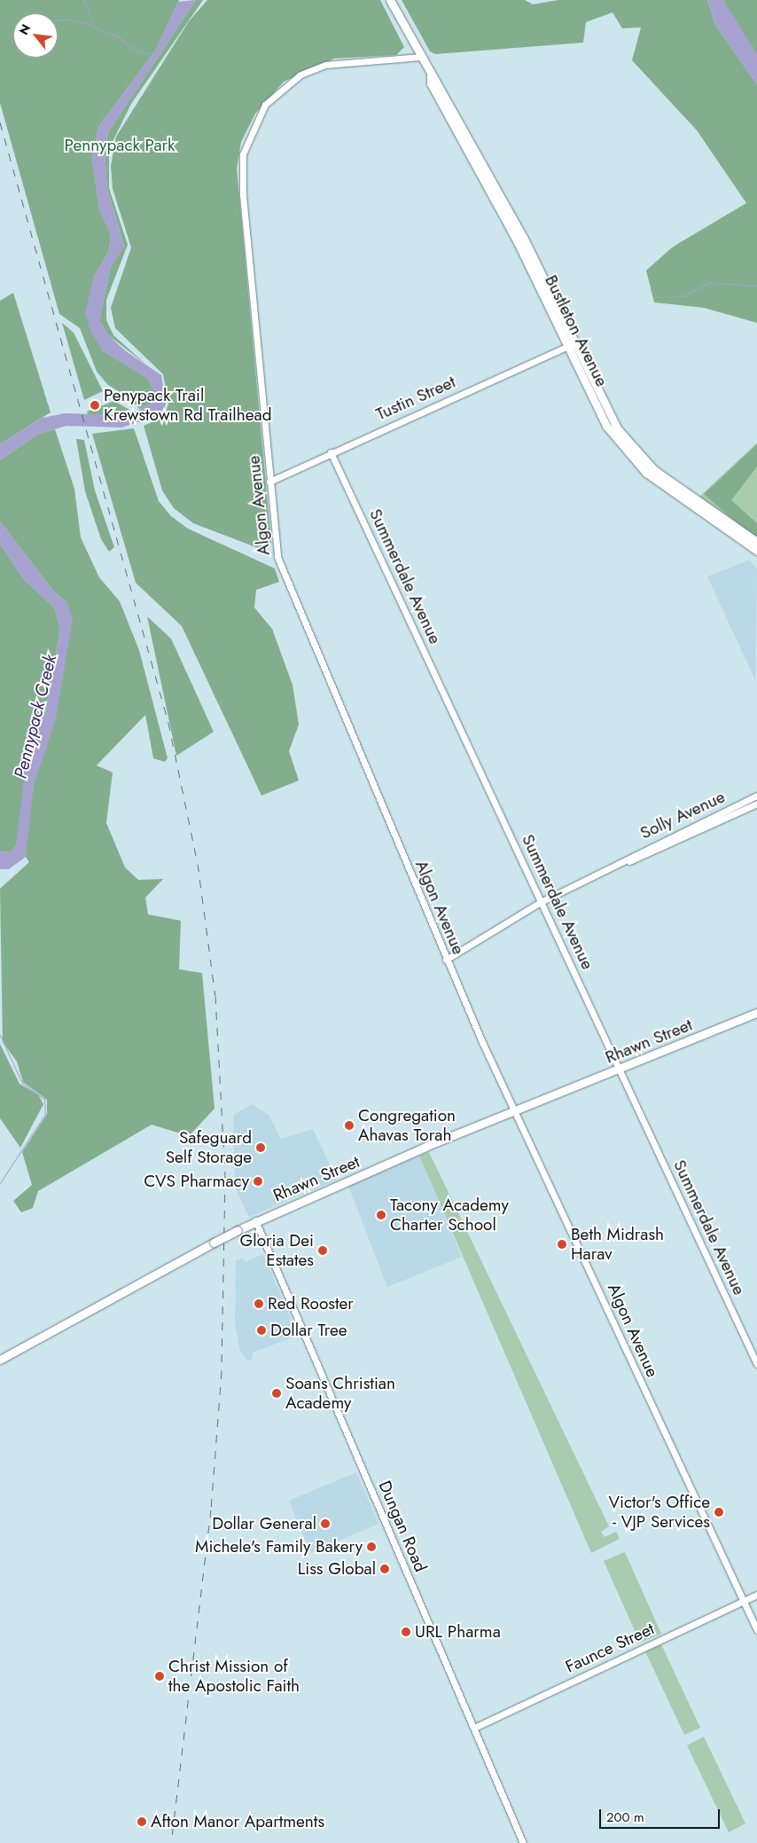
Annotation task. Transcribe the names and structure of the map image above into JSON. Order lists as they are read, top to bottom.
{
  "streets": {
    "main road": ["Bustleton Avenue", "Rhawn Street"],
    "street": [
      "Tustin Street",
      "Algon Avenue",
      "Summerdale Avenue",
      "Solly Avenue",
      "Dungan Road",
      "Faunce Street"
    ]
  },
  "crossings": [
    ["Bustleton Avenue", "Tustin Street"],
    ["Bustleton Avenue", "Algon Avenue"],
    ["Tustin Street", "Algon Avenue"],
    ["Tustin Street", "Summerdale Avenue"],
    ["Algon Avenue", "Solly Avenue"],
    ["Algon Avenue", "Rhawn Street"],
    ["Algon Avenue", "Faunce Street"],
    ["Summerdale Avenue", "Solly Avenue"],
    ["Summerdale Avenue", "Rhawn Street"],
    ["Rhawn Street", "Dungan Road"],
    ["Dungan Road", "Faunce Street"]
  ],
  "water": ["Pennypack Creek"],
  "parks": ["Pennypack Park"],
  "places": [
    "Penypack Trail Krewstown Rd Trailhead",
    "Congregation Ahavas Torah",
    "Safeguard Self Storage",
    "CVS Pharmacy",
    "Tacony Academy Charter School",
    "Beth Midrash Harav",
    "Gloria Dei Estates",
    "Red Rooster",
    "Dollar Tree",
    "Soans Christian Academy",
    "Victor's Office - VJP Services",
    "Dollar General",
    "Michele's Family Bakery",
    "Liss Global",
    "URL Pharma",
    "Christ Mission of the Apostolic Faith",
    "Afton Manor Apartments"
  ],
  "scale_bar": "200 m",
  "north": "top left"
}
